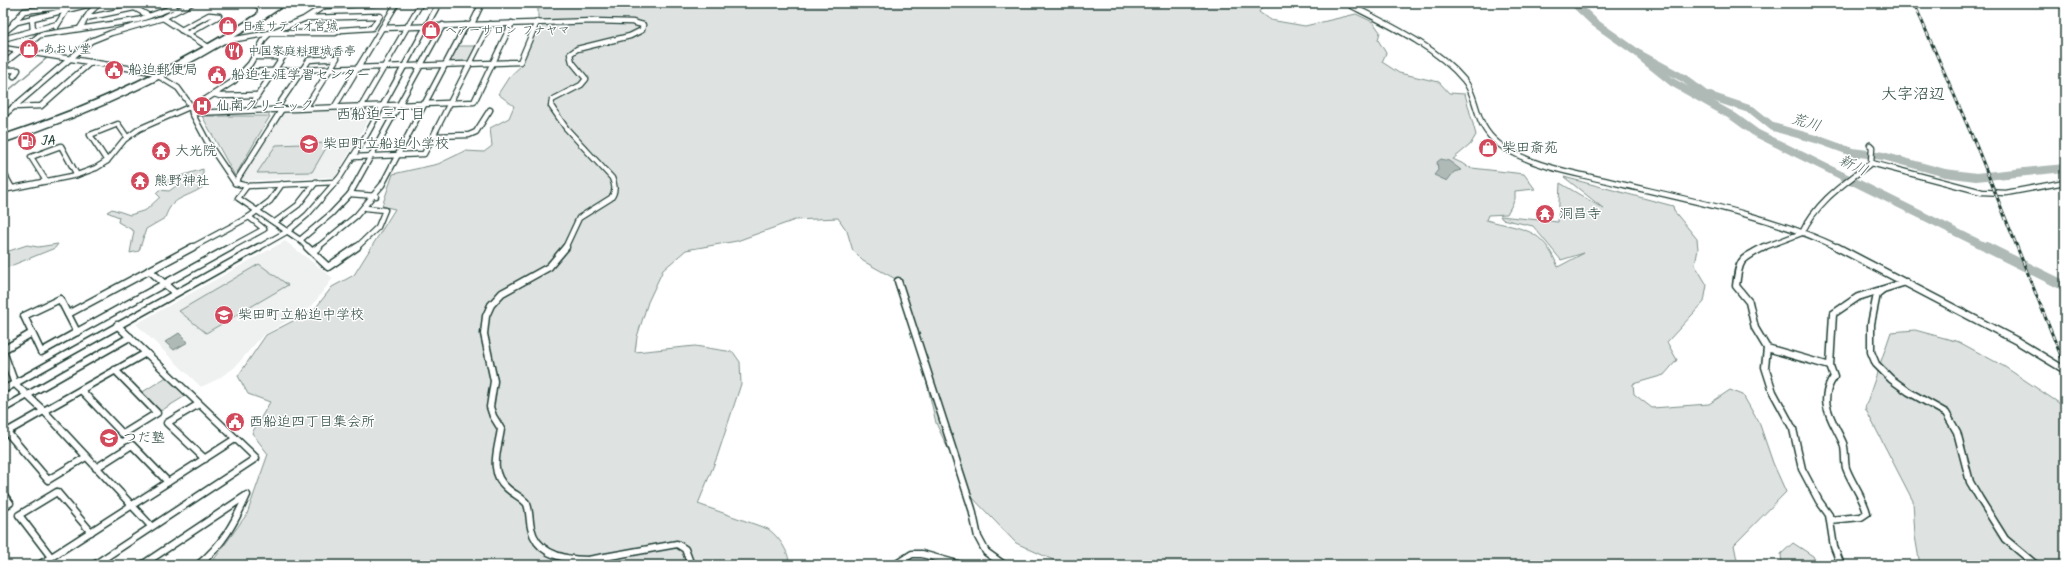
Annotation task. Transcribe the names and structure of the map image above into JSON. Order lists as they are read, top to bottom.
{
  "districts": ["大字沼辺", "西船迫三丁目"],
  "water": ["荒川", "新川"],
  "places": {
    "shop": [
      "日産サティオ宮城",
      "ヘアーサロン フナヤマ",
      "あおい堂",
      "柴田斎苑"
    ],
    "restaurant": ["中国家庭料理城香亭"],
    "public building": ["船迫郵便局", "船迫生涯学習センター", "西船迫四丁目集会所"],
    "hospital": ["仙南クリニック"],
    "fuel station": ["JA"],
    "school or university": ["柴田町立船迫小学校", "柴田町立船迫中学校", "つだ塾"],
    "temple": ["大光院", "熊野神社", "洞昌寺"]
  }
}
